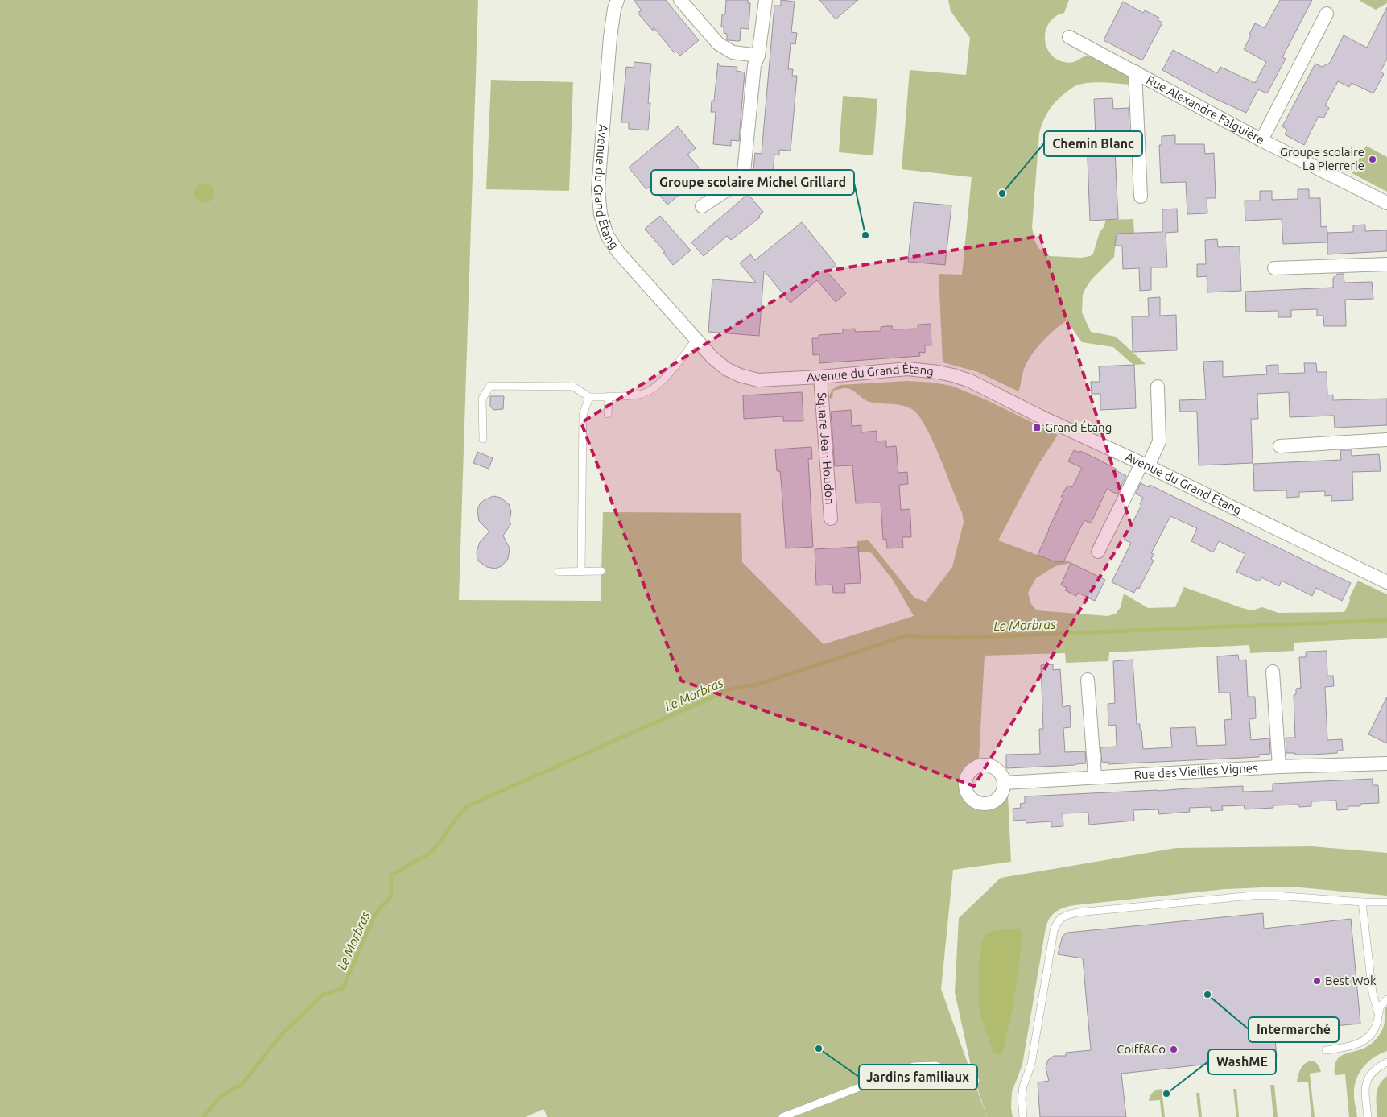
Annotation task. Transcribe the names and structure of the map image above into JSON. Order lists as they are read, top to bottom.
{
  "streets": {
    "street": [
      "Rue Alexandre Falguière",
      "Avenue du Grand Étang",
      "Square Jean Houdon",
      "Rue des Vieilles Vignes"
    ]
  },
  "crossings": [
    ["Avenue du Grand Étang", "Square Jean Houdon"]
  ],
  "water": ["Le Morbras"],
  "places": {
    "other": [
      "Groupe scolaire La Pierrerie",
      "Chemin Blanc",
      "Groupe scolaire Michel Grillard",
      "Best Wok",
      "Intermarché",
      "Jardins familiaux",
      "Coiff&Co",
      "WashME"
    ],
    "transit": ["Grand Étang"]
  }
}
